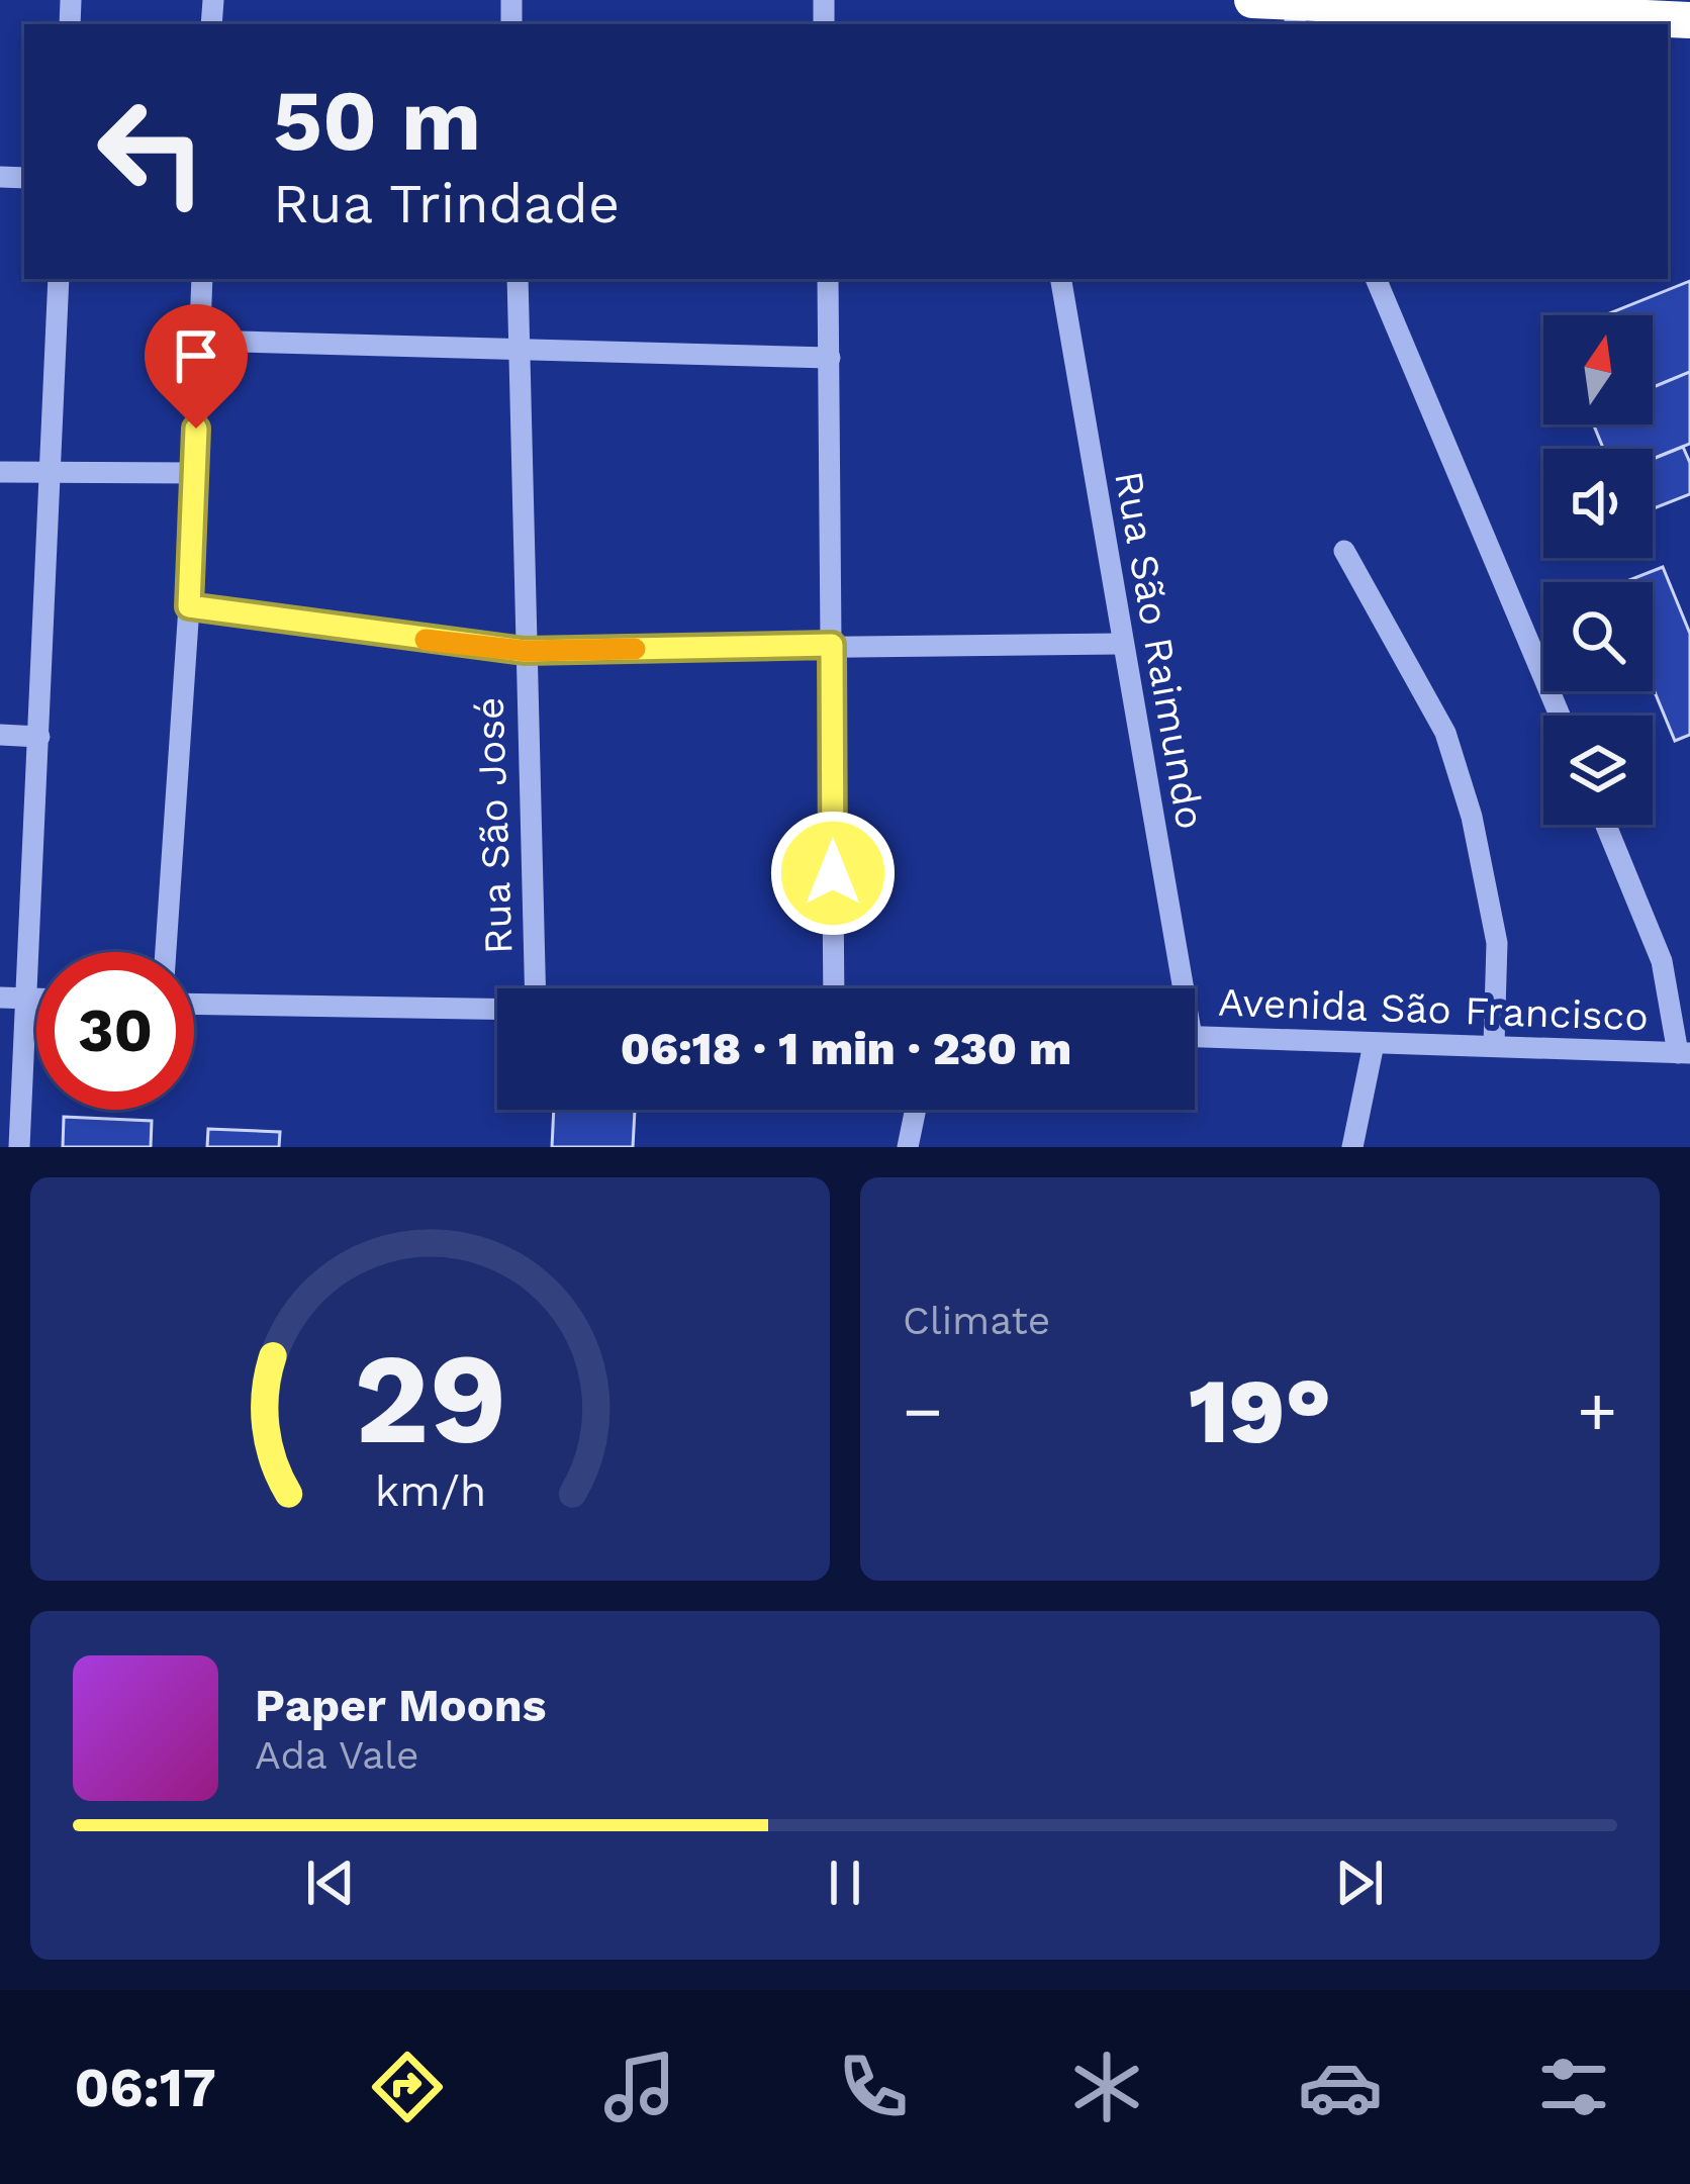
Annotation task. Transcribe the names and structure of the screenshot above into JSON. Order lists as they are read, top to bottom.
{
  "streets": {
    "street": ["Rua São Raimundo", "Rua São José", "Avenida São Francisco"]
  },
  "north": "top",
  "page": {
    "turn": ["50 m", "Rua Trindade"],
    "limit": "30",
    "trip": "06:18 · 1 min · 230 m",
    "tile": "Climate",
    "heat": ["−", "19°", "+"],
    "song": ["Paper Moons", "Ada Vale"],
    "tabs": "06:17",
    "gauge": ["29", "km/h"]
  }
}
